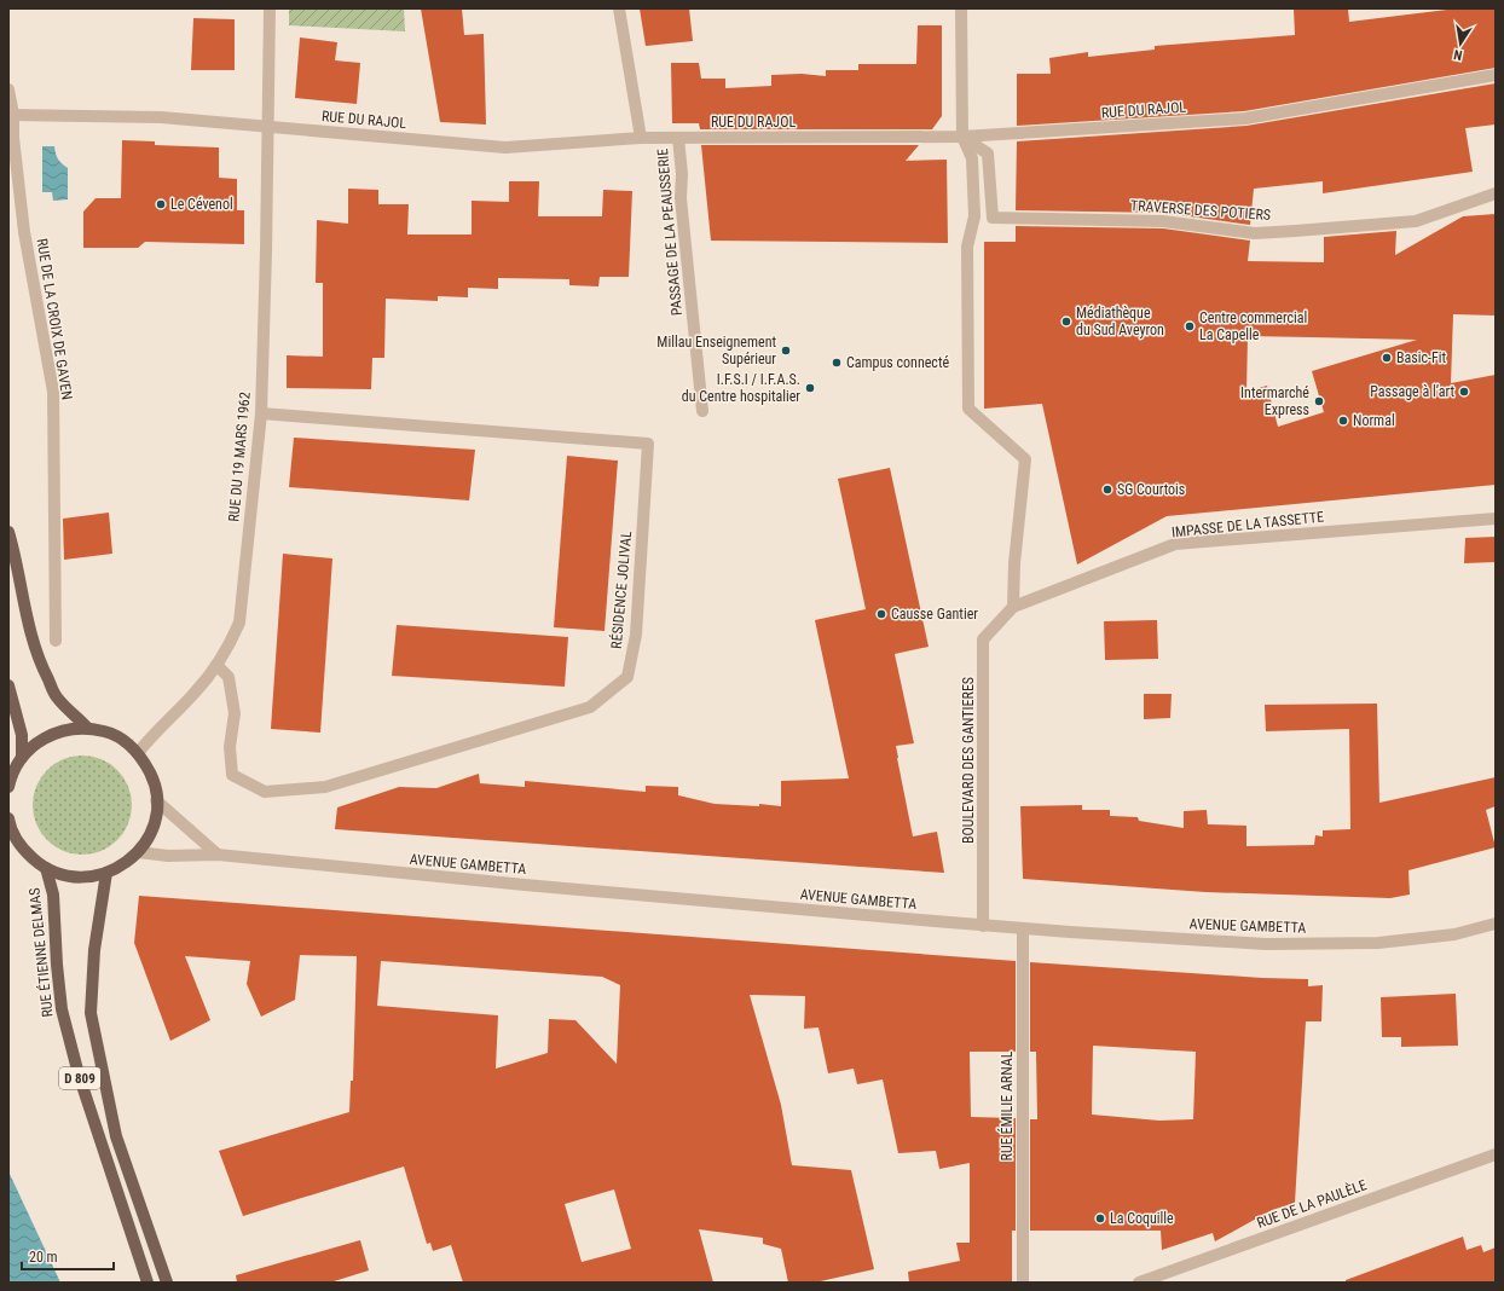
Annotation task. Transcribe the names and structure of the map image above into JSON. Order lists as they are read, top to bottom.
{
  "streets": {
    "main road": ["RUE ÉTIENNE DELMAS", "D 809"],
    "street": [
      "RUE DU RAJOL",
      "TRAVERSE DES POTIERS",
      "PASSAGE DE LA PEAUSSERIE",
      "RUE DE LA CROIX DE GAVEN",
      "RUE DU 19 MARS 1962",
      "IMPASSE DE LA TASSETTE",
      "RÉSIDENCE JOLIVAL",
      "BOULEVARD DES GANTIERES",
      "AVENUE GAMBETTA",
      "RUE ÉMILIE ARNAL",
      "RUE DE LA PAULÈLE"
    ]
  },
  "crossings": [
    ["RUE DU RAJOL", "TRAVERSE DES POTIERS"],
    ["RUE DU RAJOL", "PASSAGE DE LA PEAUSSERIE"],
    ["RUE DU RAJOL", "RUE DE LA CROIX DE GAVEN"],
    ["RUE DU RAJOL", "RUE DU 19 MARS 1962"],
    ["RUE DU 19 MARS 1962", "RÉSIDENCE JOLIVAL"],
    ["IMPASSE DE LA TASSETTE", "BOULEVARD DES GANTIERES"],
    ["BOULEVARD DES GANTIERES", "AVENUE GAMBETTA"],
    ["AVENUE GAMBETTA", "RUE ÉMILIE ARNAL"]
  ],
  "places": [
    "Le Cévenol",
    "Médiathèque du Sud Aveyron",
    "Centre commercial La Capelle",
    "Millau Enseignement Supérieur",
    "Basic-Fit",
    "Campus connecté",
    "I.F.S.I / I.F.A.S. du Centre hospitalier",
    "Passage à l’art",
    "Intermarché Express",
    "Normal",
    "SG Courtois",
    "Causse Gantier",
    "La Coquille"
  ],
  "scale_bar": "20 m",
  "north": "bottom"
}
